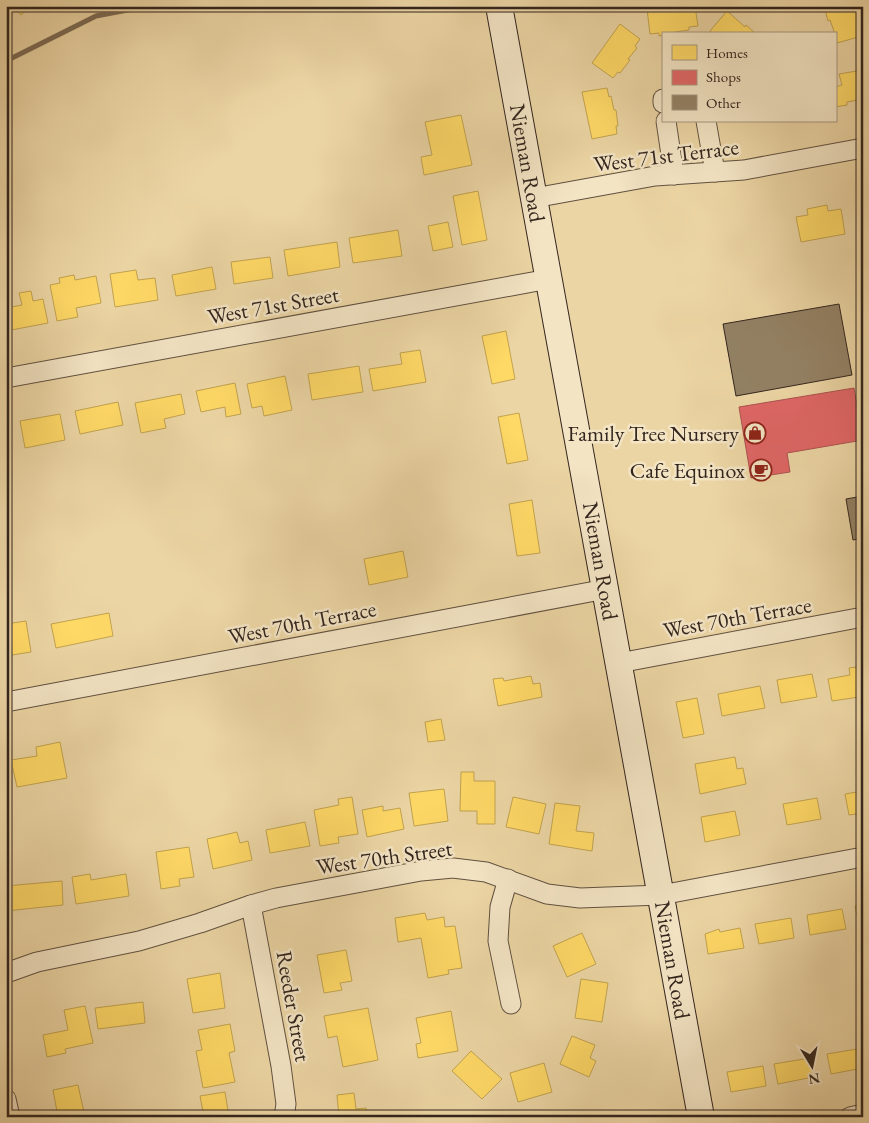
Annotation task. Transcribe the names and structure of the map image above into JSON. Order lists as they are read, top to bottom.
{
  "streets": {
    "main road": ["Nieman Road"],
    "street": [
      "West 71st Terrace",
      "West 71st Street",
      "West 70th Terrace",
      "West 70th Street",
      "Reeder Street"
    ]
  },
  "crossings": [
    ["West 71st Terrace", "Nieman Road"],
    ["Nieman Road", "West 71st Street"],
    ["Nieman Road", "West 70th Terrace"],
    ["Nieman Road", "West 70th Street"],
    ["West 70th Street", "Reeder Street"]
  ],
  "places": {
    "shop": ["Family Tree Nursery"],
    "cafe": ["Cafe Equinox"]
  },
  "legend": ["Homes", "Shops", "Other"],
  "north": "bottom"
}
